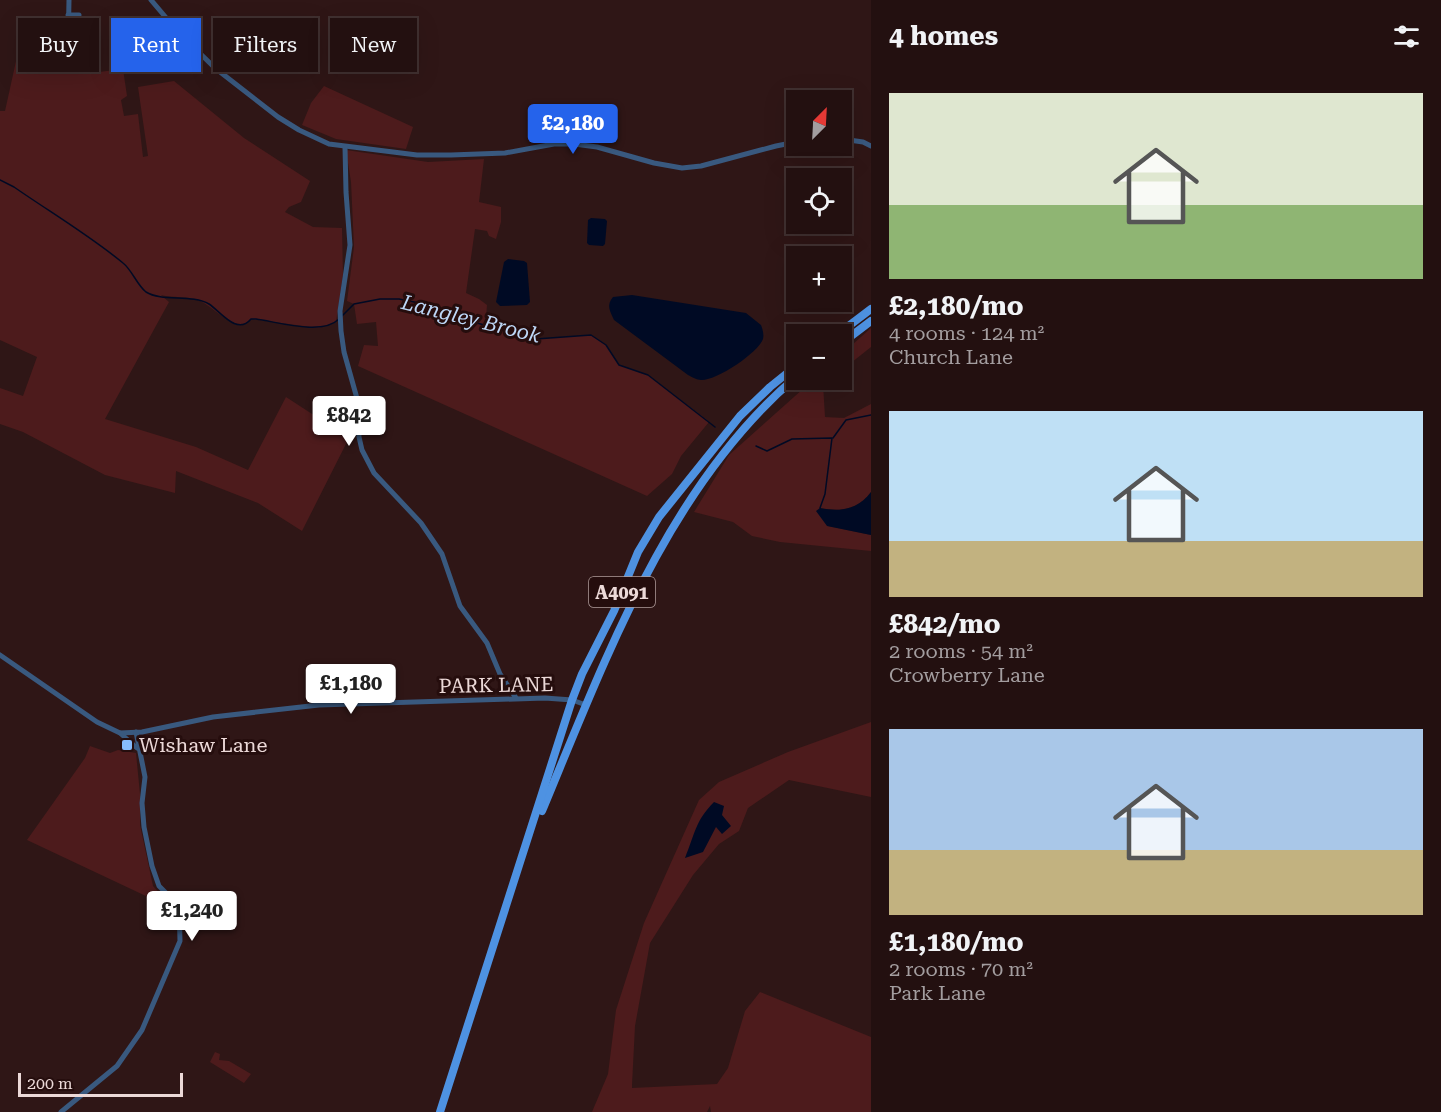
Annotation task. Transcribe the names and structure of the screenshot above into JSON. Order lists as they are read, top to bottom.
{
  "streets": {
    "main road": ["A4091"],
    "street": ["PARK LANE"]
  },
  "crossings": [
    ["A4091", "PARK LANE"]
  ],
  "water": ["Langley Brook"],
  "places": {
    "transit": ["Wishaw Lane"]
  },
  "scale_bar": "200 m",
  "north": "top right",
  "page": {
    "heading": "4 homes",
    "chip": [
      "Buy",
      "Rent",
      "Filters",
      "New"
    ],
    "list": [
      {
        "name": "£2,180/mo",
        "note": "4 rooms · 124 m² · Church Lane"
      },
      {
        "name": "£842/mo",
        "note": "2 rooms · 54 m² · Crowberry Lane"
      },
      {
        "name": "£1,180/mo",
        "note": "2 rooms · 70 m² · Park Lane"
      }
    ],
    "map_buttons": ["+", "−"],
    "price": [
      "£2,180",
      "£842",
      "£1,180",
      "£1,240"
    ],
    "scale": "200 m"
  }
}
